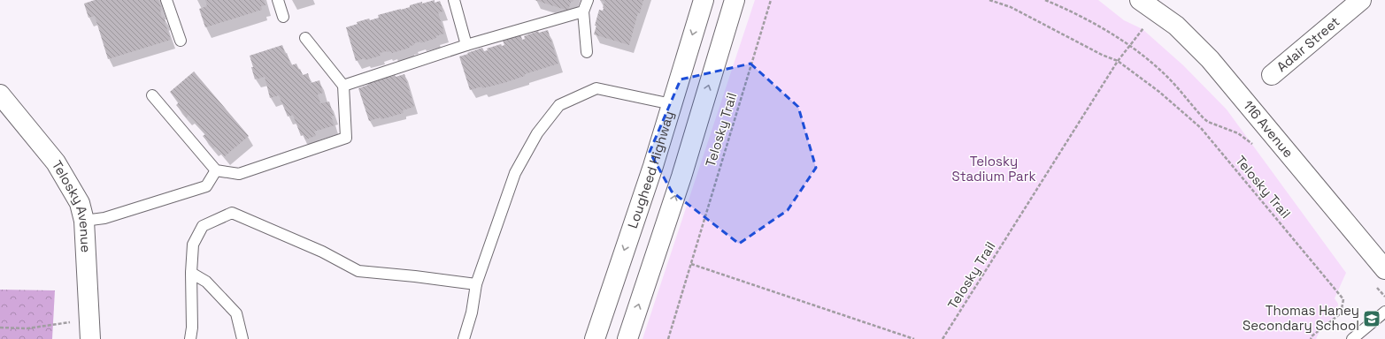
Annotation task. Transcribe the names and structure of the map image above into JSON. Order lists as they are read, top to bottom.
{
  "streets": {
    "street": [
      "Adair Street",
      "116 Avenue",
      "Lougheed Highway",
      "Telosky Avenue"
    ],
    "path": ["Telosky Trail"]
  },
  "crossings": [
    ["116 Avenue", "Telosky Trail"]
  ],
  "parks": ["Telosky Stadium Park"],
  "places": {
    "school or university": ["Thomas Haney Secondary School"]
  }
}
